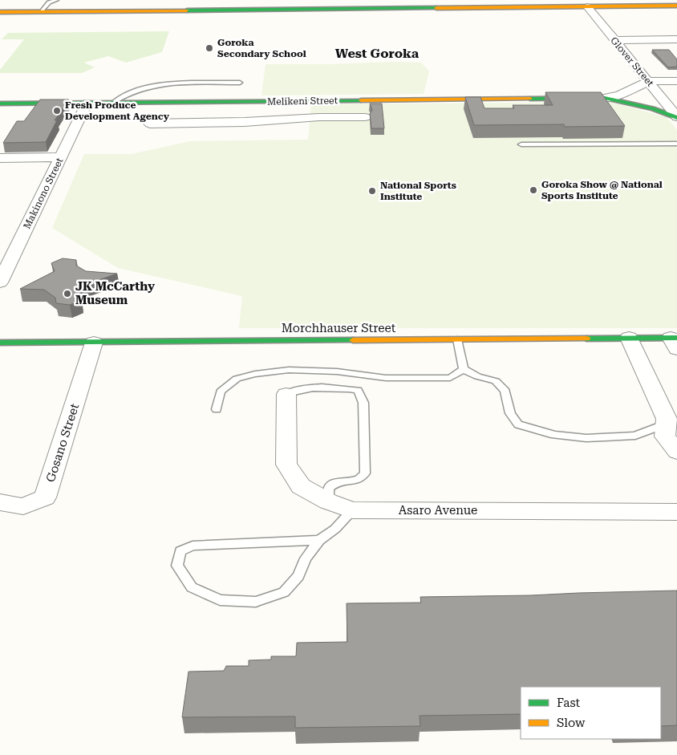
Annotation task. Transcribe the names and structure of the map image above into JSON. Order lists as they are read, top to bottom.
{
  "streets": {
    "street": [
      "Glover Street",
      "Melikeni Street",
      "Makinono Street",
      "Morchhauser Street",
      "Gosano Street",
      "Asaro Avenue"
    ]
  },
  "crossings": [
    ["Glover Street", "Melikeni Street"],
    ["Melikeni Street", "Makinono Street"],
    ["Morchhauser Street", "Gosano Street"]
  ],
  "districts": ["West Goroka"],
  "places": [
    "Goroka Secondary School",
    "Fresh Produce Development Agency",
    "Goroka Show @ National Sports Institute",
    "National Sports Institute",
    "JK McCarthy Museum"
  ],
  "legend": ["Fast", "Slow"]
}
